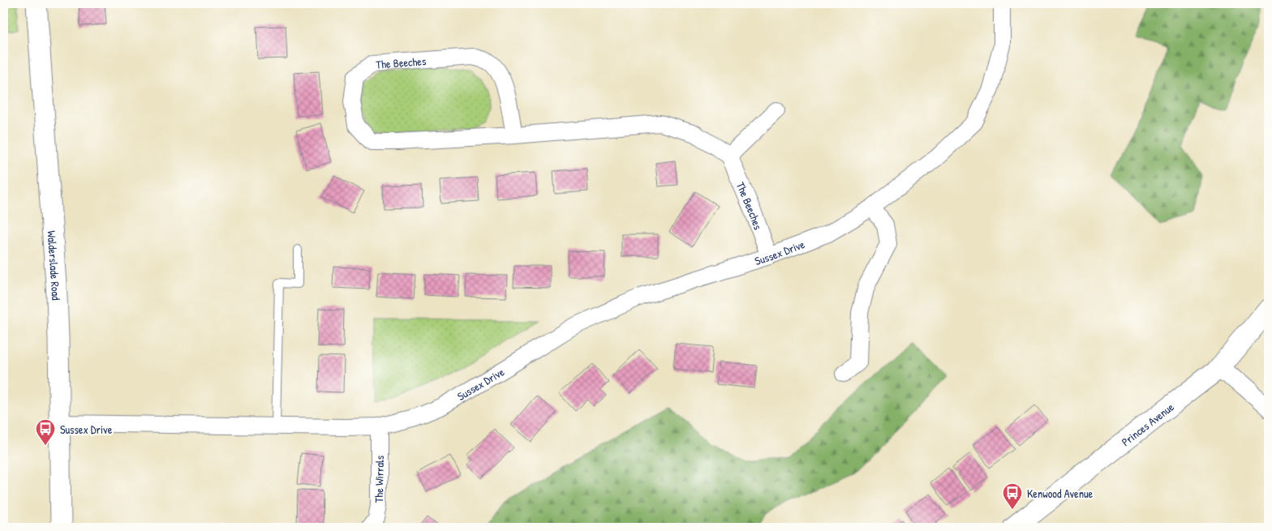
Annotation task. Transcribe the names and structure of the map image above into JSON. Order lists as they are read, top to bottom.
{
  "streets": {
    "street": [
      "The Beeches",
      "Sussex Drive",
      "Walderslade Road",
      "Princes Avenue",
      "The Wirrals"
    ]
  },
  "crossings": [
    ["The Beeches", "Sussex Drive"],
    ["Sussex Drive", "Walderslade Road"],
    ["Sussex Drive", "The Wirrals"]
  ],
  "places": {
    "bus stop": ["Sussex Drive", "Kenwood Avenue"]
  }
}
